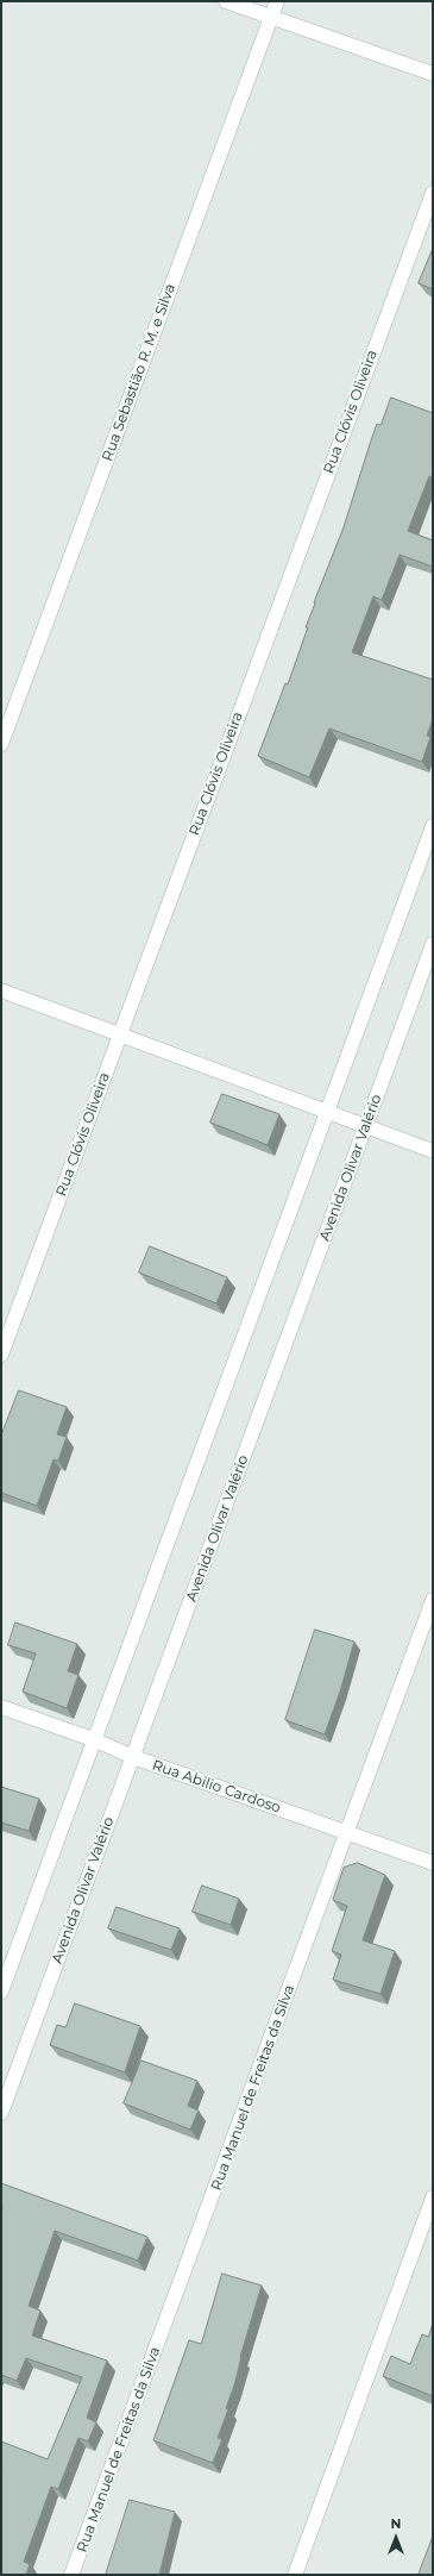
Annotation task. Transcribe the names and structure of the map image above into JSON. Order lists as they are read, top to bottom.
{
  "streets": {
    "street": [
      "Rua Sebastião R. M. e Silva",
      "Rua Clóvis Oliveira",
      "Avenida Olivar Valério",
      "Rua Abilio Cardoso",
      "Rua Manuel de Freitas da Silva"
    ]
  },
  "crossings": [
    ["Avenida Olivar Valério", "Rua Abilio Cardoso"],
    ["Rua Abilio Cardoso", "Rua Manuel de Freitas da Silva"]
  ],
  "north": "top"
}
